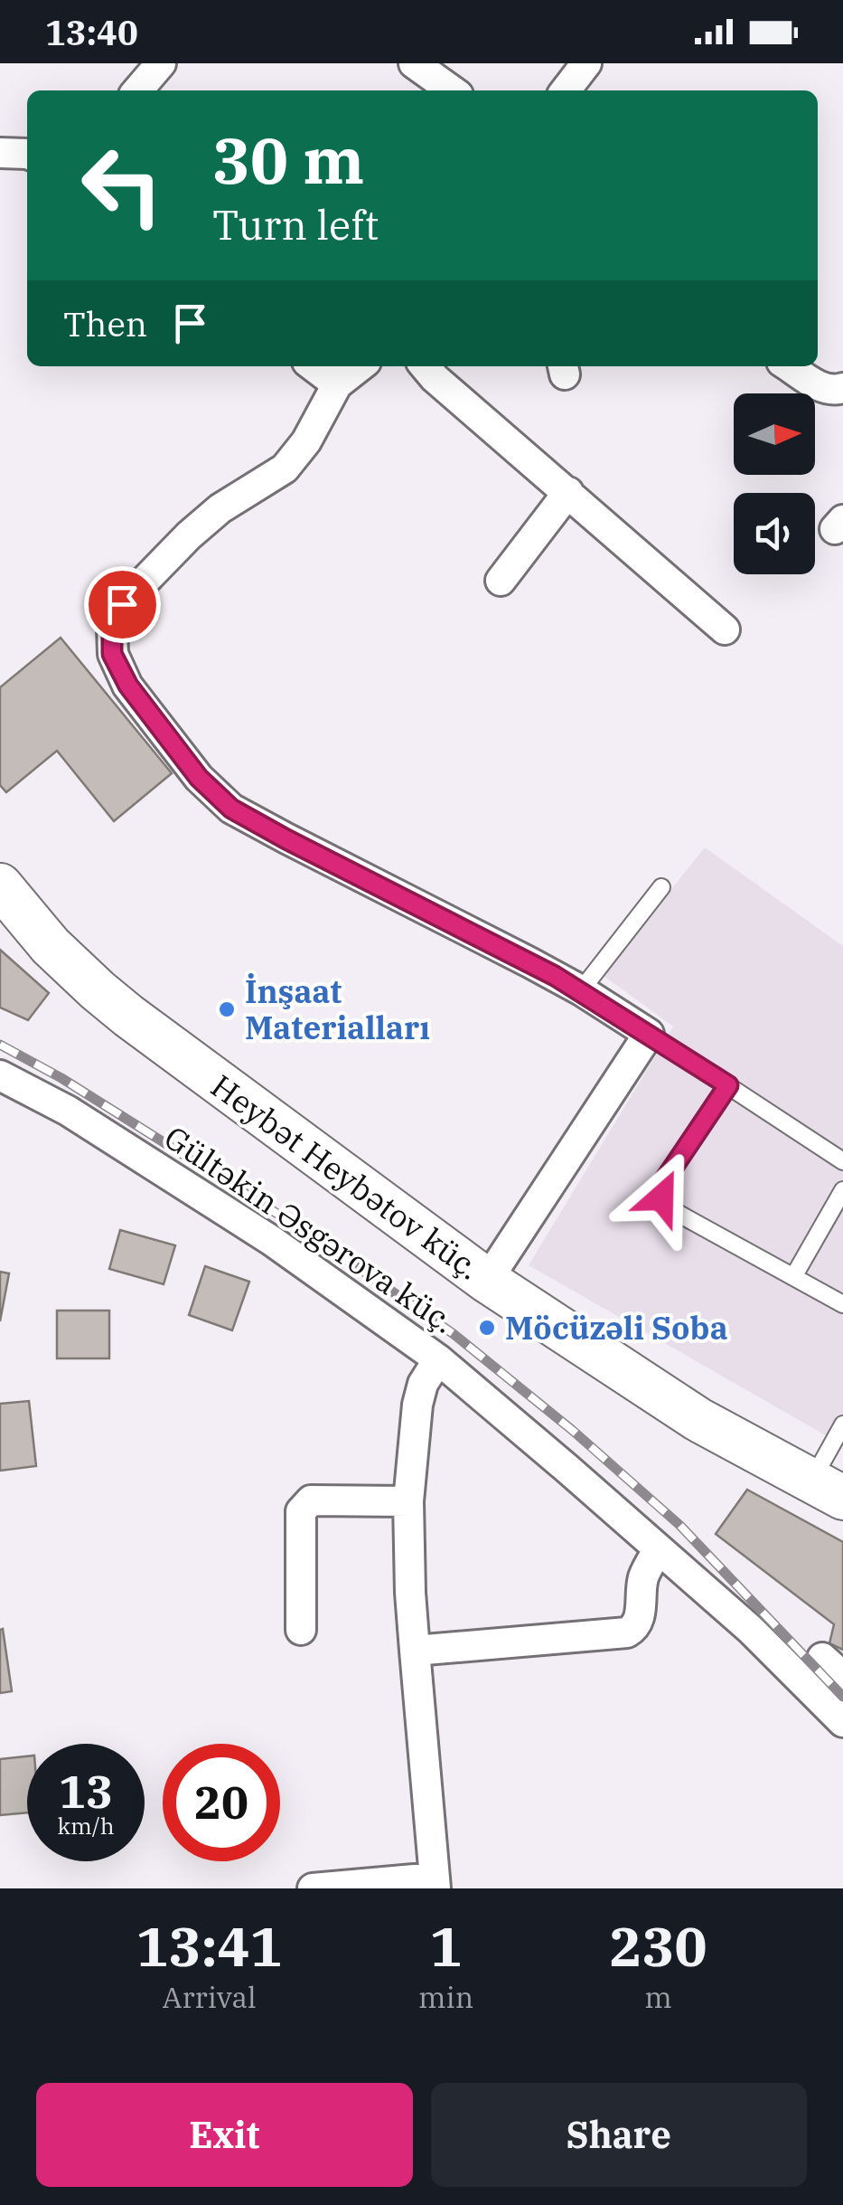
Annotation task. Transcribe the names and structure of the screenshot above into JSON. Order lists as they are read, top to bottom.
{
  "streets": {
    "main road": ["Heybət Heybətov küç."],
    "street": ["Gültəkin Əsgərova küç."]
  },
  "places": ["İnşaat Materialları", "Möcüzəli Soba"],
  "north": "right",
  "page": {
    "status": "13:40",
    "turn": ["30 m", "Turn left"],
    "then": "Then",
    "speed": "13 km/h",
    "limit": "20",
    "eta": [
      "13:41",
      "Arrival",
      "1",
      "min",
      "230",
      "m"
    ],
    "buttons": ["Exit", "Share"]
  }
}
